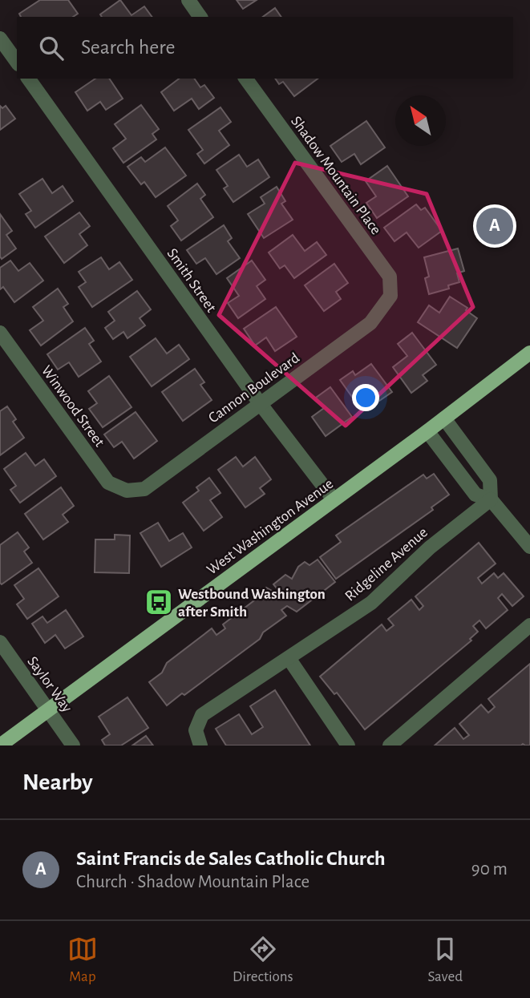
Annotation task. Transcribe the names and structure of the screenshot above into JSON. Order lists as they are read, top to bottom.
{
  "streets": {
    "main road": ["West Washington Avenue"],
    "street": [
      "Shadow Mountain Place",
      "Smith Street",
      "Cannon Boulevard",
      "Winwood Street",
      "Ridgeline Avenue",
      "Saylor Way"
    ]
  },
  "crossings": [
    ["Shadow Mountain Place", "Cannon Boulevard"],
    ["Smith Street", "Cannon Boulevard"],
    ["Smith Street", "West Washington Avenue"],
    ["Cannon Boulevard", "Winwood Street"],
    ["West Washington Avenue", "Saylor Way"]
  ],
  "places": {
    "bus stop": ["Westbound Washington after Smith"]
  },
  "north": "top left",
  "page": {
    "search": "Search here",
    "pins": "A",
    "heading": "Nearby",
    "list": [
      {
        "mark": "A",
        "name": "Saint Francis de Sales Catholic Church",
        "note": "Church · Shadow Mountain Place",
        "value": "90 m"
      }
    ],
    "nav": ["Map", "Directions", "Saved"]
  }
}
